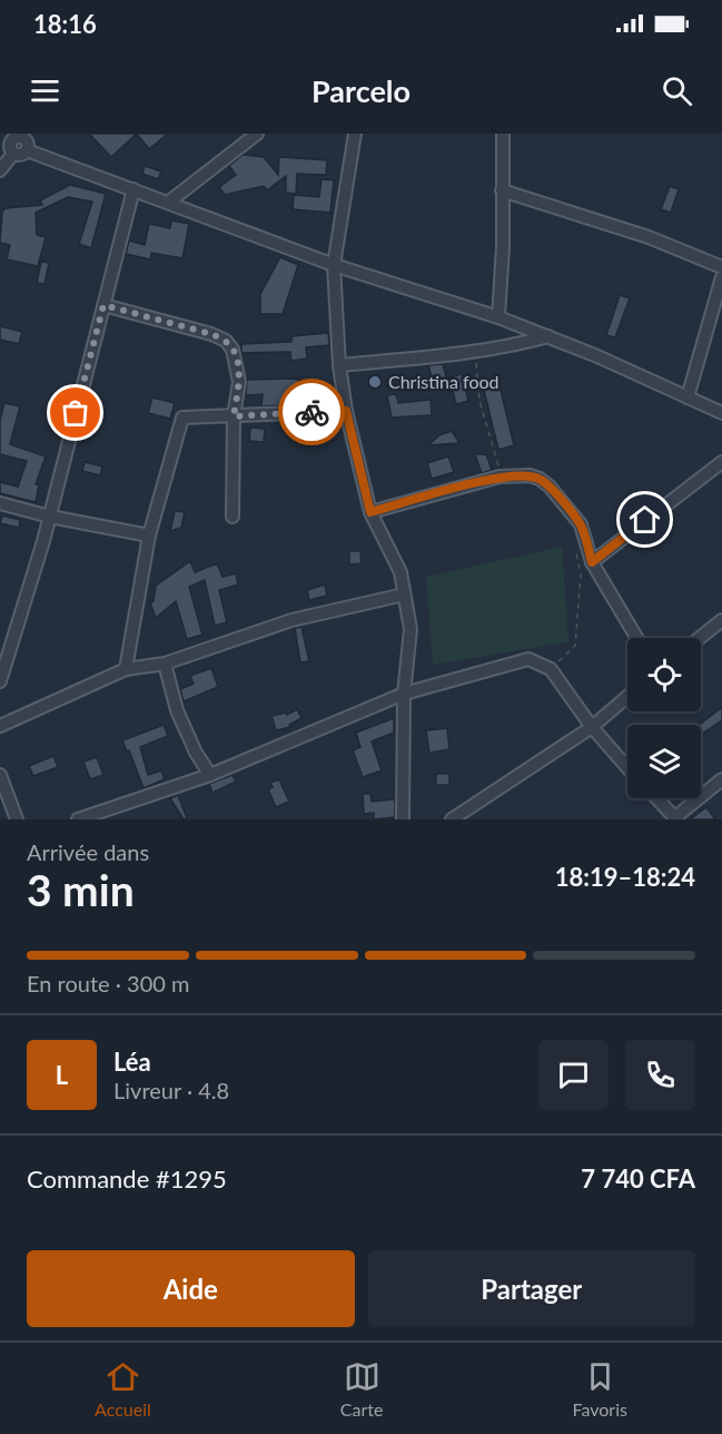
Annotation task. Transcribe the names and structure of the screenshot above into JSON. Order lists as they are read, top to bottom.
{
  "places": ["Christina food"],
  "page": {
    "status": "18:16",
    "header": "Parcelo",
    "heading": ["3 min", "Arrivée dans", "18:19–18:24"],
    "panel": [
      "Léa",
      "Livreur · 4.8",
      "Commande #1295",
      "7 740 CFA"
    ],
    "bar": "En route · 300 m",
    "round": "L",
    "buttons": ["Aide", "Partager"],
    "tabs": ["Accueil", "Carte", "Favoris"]
  }
}
